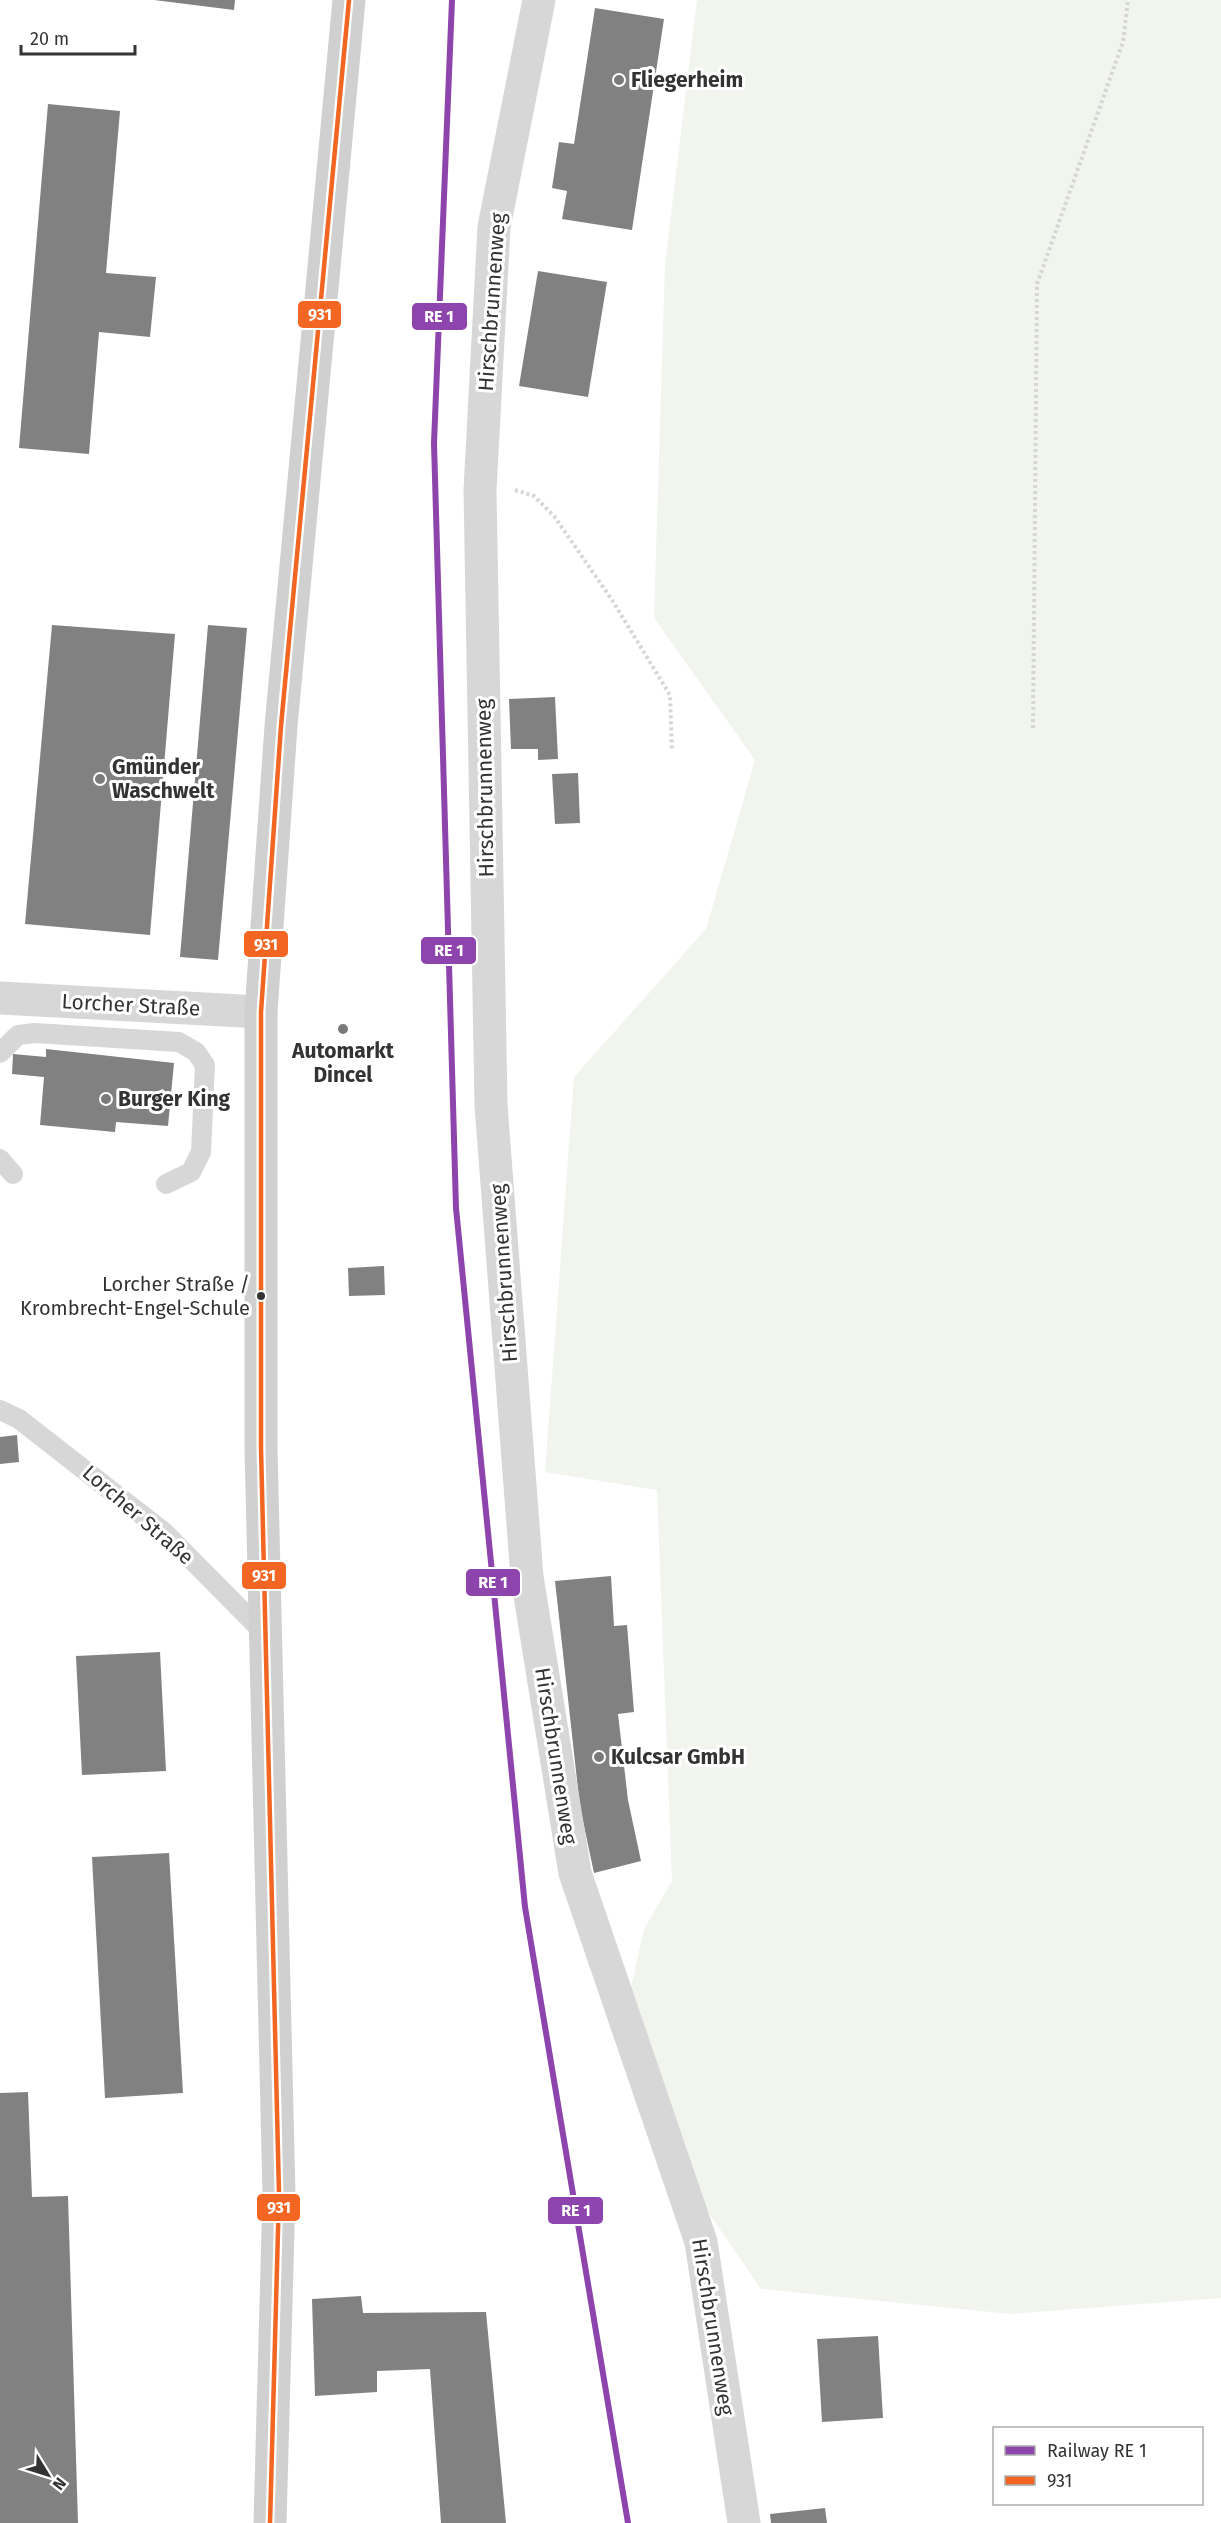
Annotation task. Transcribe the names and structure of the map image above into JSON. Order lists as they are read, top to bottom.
{
  "streets": {
    "street": ["Hirschbrunnenweg", "Lorcher Straße"]
  },
  "places": [
    "Fliegerheim",
    "Gmünder Waschwelt",
    "Automarkt Dincel",
    "Burger King",
    "Lorcher Straße / Krombrecht-Engel-Schule",
    "Kulcsar GmbH"
  ],
  "lines": ["transit line 931"],
  "legend": ["Railway RE 1", "931"],
  "scale_bar": "20 m",
  "north": "bottom right"
}
